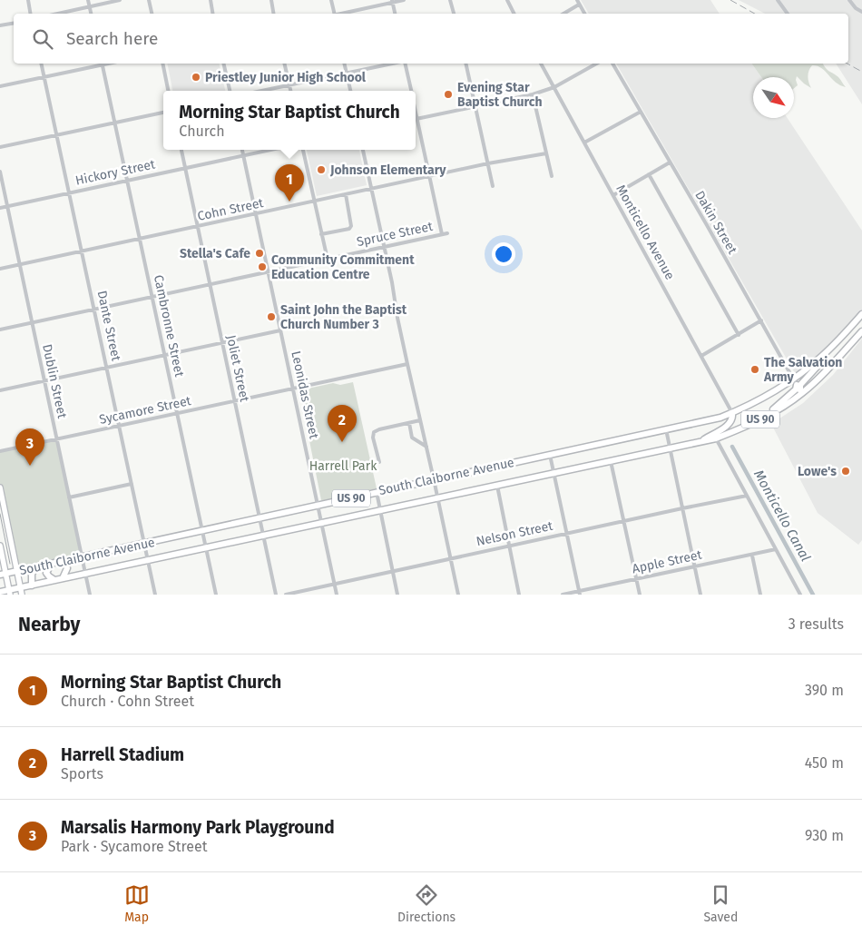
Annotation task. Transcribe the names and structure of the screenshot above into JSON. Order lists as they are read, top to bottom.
{
  "streets": {
    "main road": ["US 90", "South Claiborne Avenue"],
    "street": [
      "Hickory Street",
      "Cohn Street",
      "Dakin Street",
      "Monticello Avenue",
      "Spruce Street",
      "Dante Street",
      "Cambronne Street",
      "Joliet Street",
      "Dublin Street",
      "Leonidas Street",
      "Sycamore Street",
      "Nelson Street",
      "Apple Street"
    ]
  },
  "crossings": [
    ["Hickory Street", "Dante Street"],
    ["Hickory Street", "Cambronne Street"],
    ["Hickory Street", "Joliet Street"],
    ["Hickory Street", "Dublin Street"],
    ["Hickory Street", "Leonidas Street"],
    ["Cohn Street", "Dante Street"],
    ["Cohn Street", "Cambronne Street"],
    ["Cohn Street", "Joliet Street"],
    ["Cohn Street", "Dublin Street"],
    ["Cohn Street", "Leonidas Street"],
    ["Dakin Street", "US 90"],
    ["Monticello Avenue", "US 90"],
    ["Monticello Avenue", "South Claiborne Avenue"],
    ["Spruce Street", "Dante Street"],
    ["Spruce Street", "Cambronne Street"],
    ["Spruce Street", "Joliet Street"],
    ["Spruce Street", "Dublin Street"],
    ["Spruce Street", "Leonidas Street"],
    ["Dante Street", "Sycamore Street"],
    ["Dante Street", "South Claiborne Avenue"],
    ["Cambronne Street", "Sycamore Street"],
    ["Cambronne Street", "South Claiborne Avenue"],
    ["Joliet Street", "Sycamore Street"],
    ["Joliet Street", "South Claiborne Avenue"],
    ["Dublin Street", "Sycamore Street"],
    ["Dublin Street", "South Claiborne Avenue"],
    ["Leonidas Street", "Sycamore Street"],
    ["Leonidas Street", "South Claiborne Avenue"],
    ["Leonidas Street", "Nelson Street"],
    ["US 90", "South Claiborne Avenue"]
  ],
  "water": ["Monticello Canal"],
  "parks": ["Harrell Park"],
  "places": [
    "Priestley Junior High School",
    "Evening Star Baptist Church",
    "Johnson Elementary",
    "Stella's Cafe",
    "Community Commitment Education Centre",
    "Saint John the Baptist Church Number 3",
    "The Salvation Army",
    "Lowe's"
  ],
  "north": "bottom right",
  "page": {
    "search": "Search here",
    "popup": ["Morning Star Baptist Church", "Church"],
    "pins": ["1", "2", "3"],
    "heading": ["Nearby", "3 results"],
    "list": [
      {
        "mark": "1",
        "name": "Morning Star Baptist Church",
        "note": "Church · Cohn Street",
        "value": "390 m"
      },
      {
        "mark": "2",
        "name": "Harrell Stadium",
        "note": "Sports",
        "value": "450 m"
      },
      {
        "mark": "3",
        "name": "Marsalis Harmony Park Playground",
        "note": "Park · Sycamore Street",
        "value": "930 m"
      }
    ],
    "nav": ["Map", "Directions", "Saved"]
  }
}
